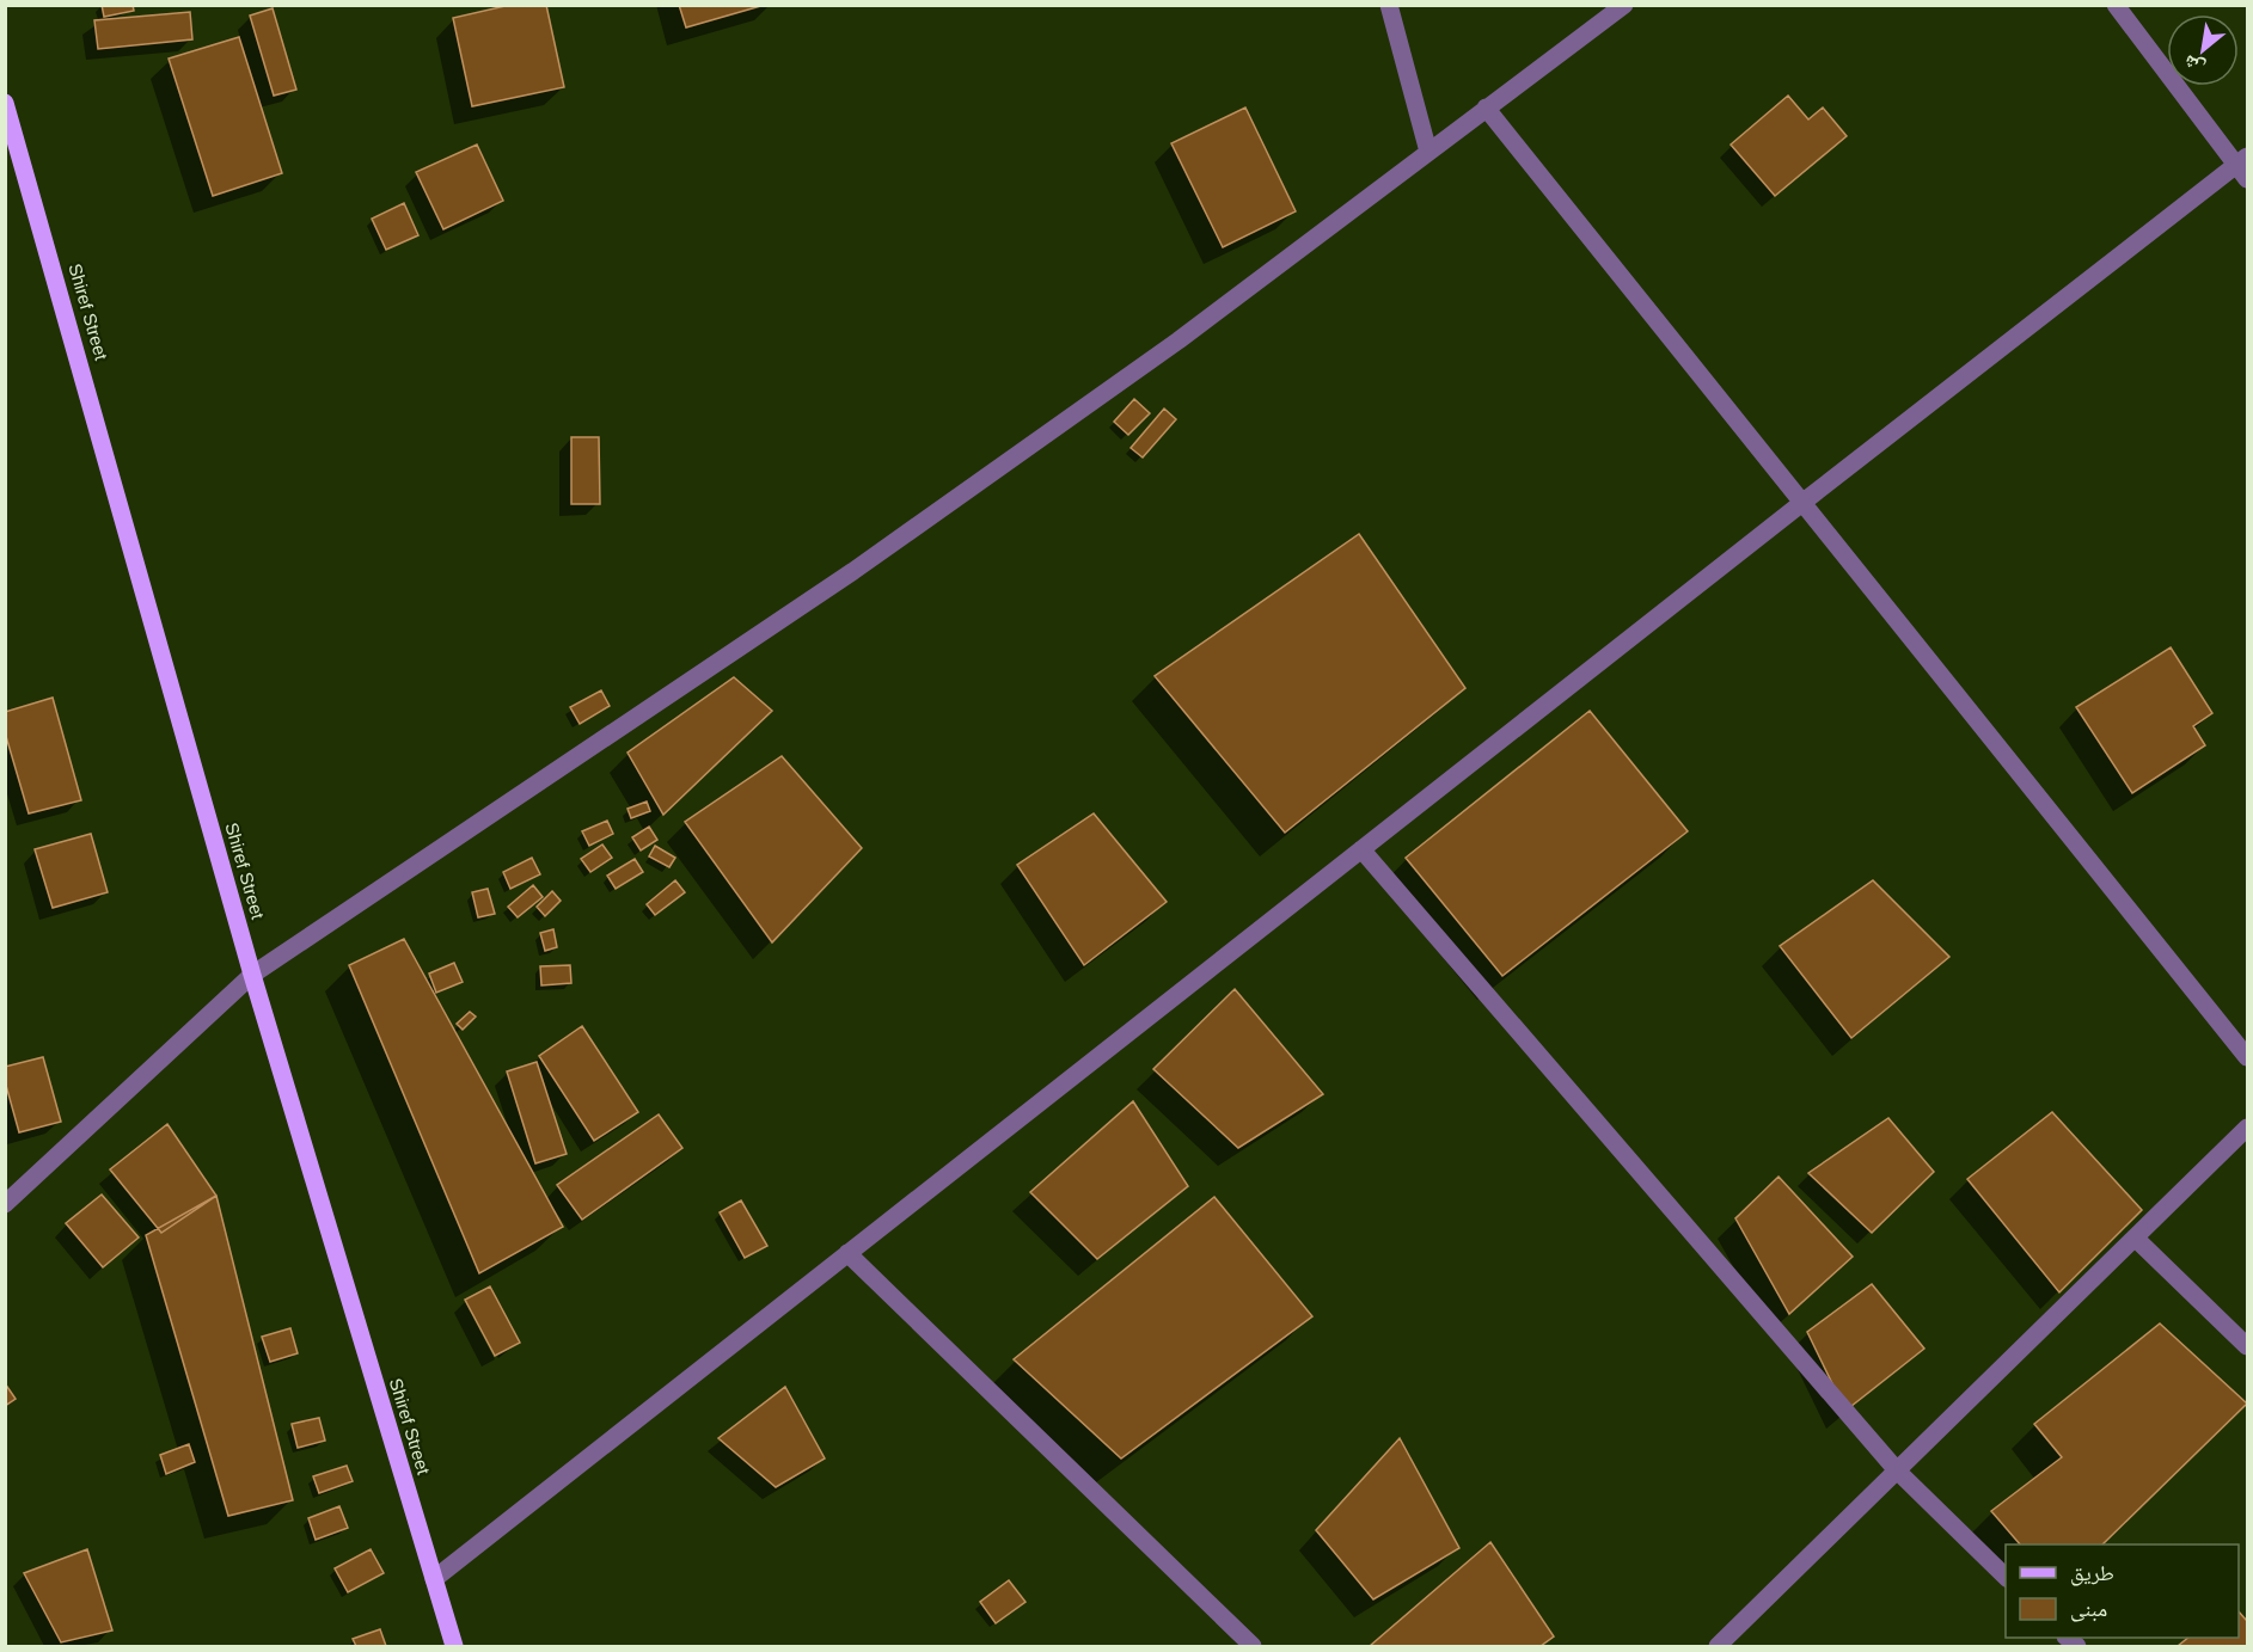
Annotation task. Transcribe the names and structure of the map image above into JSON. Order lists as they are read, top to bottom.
{
  "streets": {
    "main road": ["Shiref Street"]
  },
  "legend": ["طريق", "مبنى"],
  "north": "bottom left"
}
